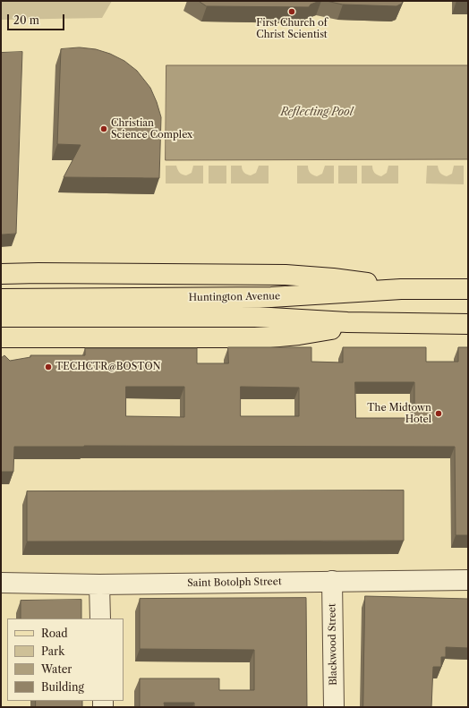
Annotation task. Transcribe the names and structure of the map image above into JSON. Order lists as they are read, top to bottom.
{
  "streets": {
    "main road": ["Huntington Avenue"],
    "street": ["Saint Botolph Street", "Blackwood Street"]
  },
  "crossings": [
    ["Saint Botolph Street", "Blackwood Street"]
  ],
  "water": ["Reflecting Pool"],
  "places": [
    "First Church of Christ Scientist",
    "Christian Science Complex",
    "TECHCTR@BOSTON",
    "The Midtown Hotel"
  ],
  "legend": [
    "Road",
    "Park",
    "Water",
    "Building"
  ],
  "scale_bar": "20 m"
}
